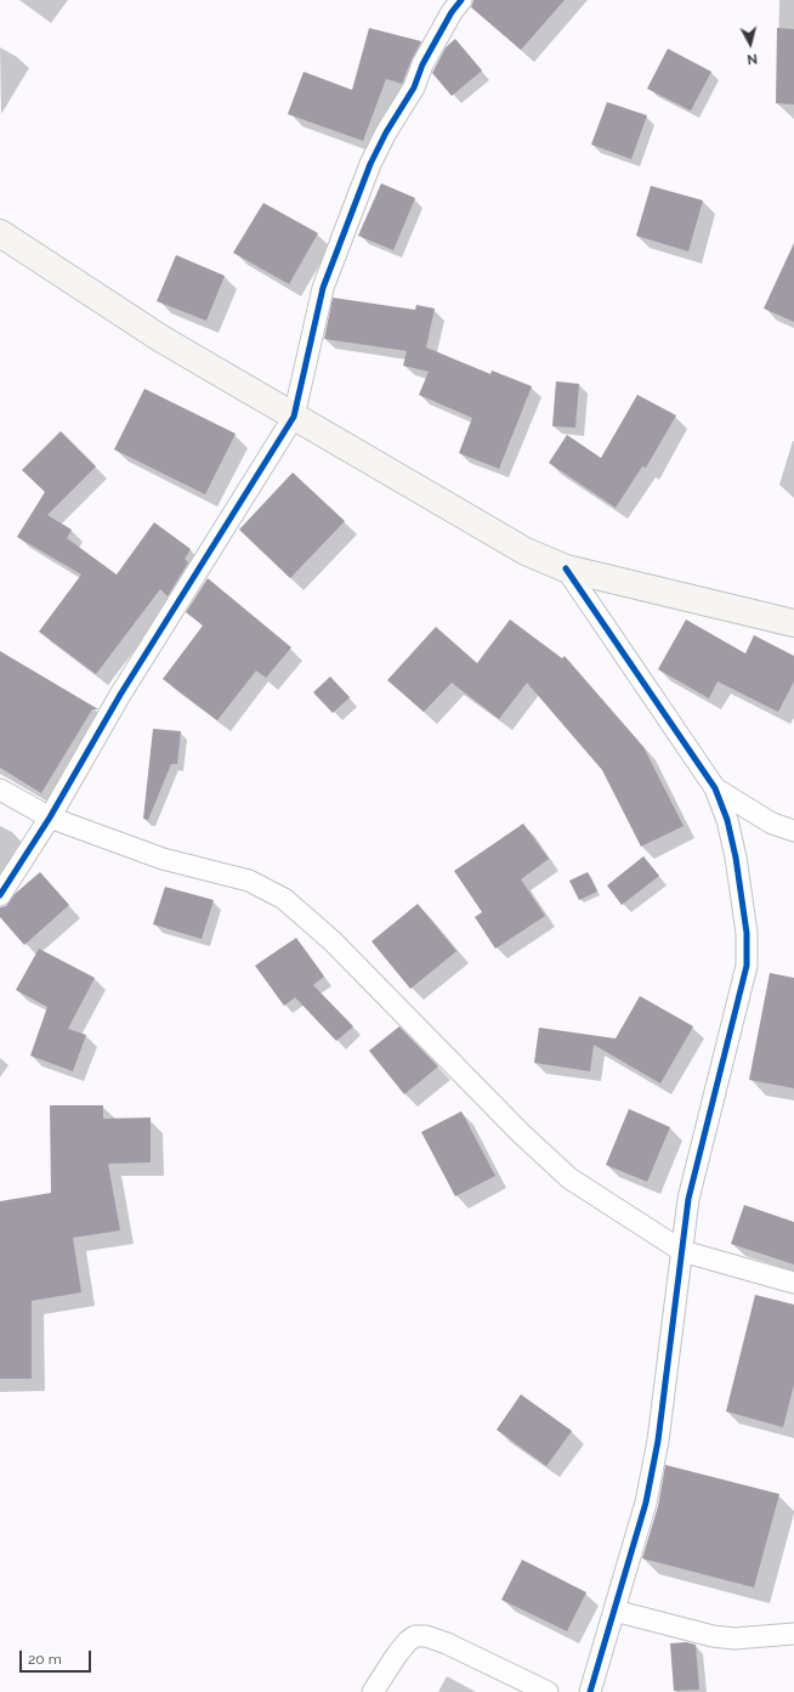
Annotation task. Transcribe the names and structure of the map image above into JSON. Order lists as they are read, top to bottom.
{
  "scale_bar": "20 m",
  "north": "bottom"
}
